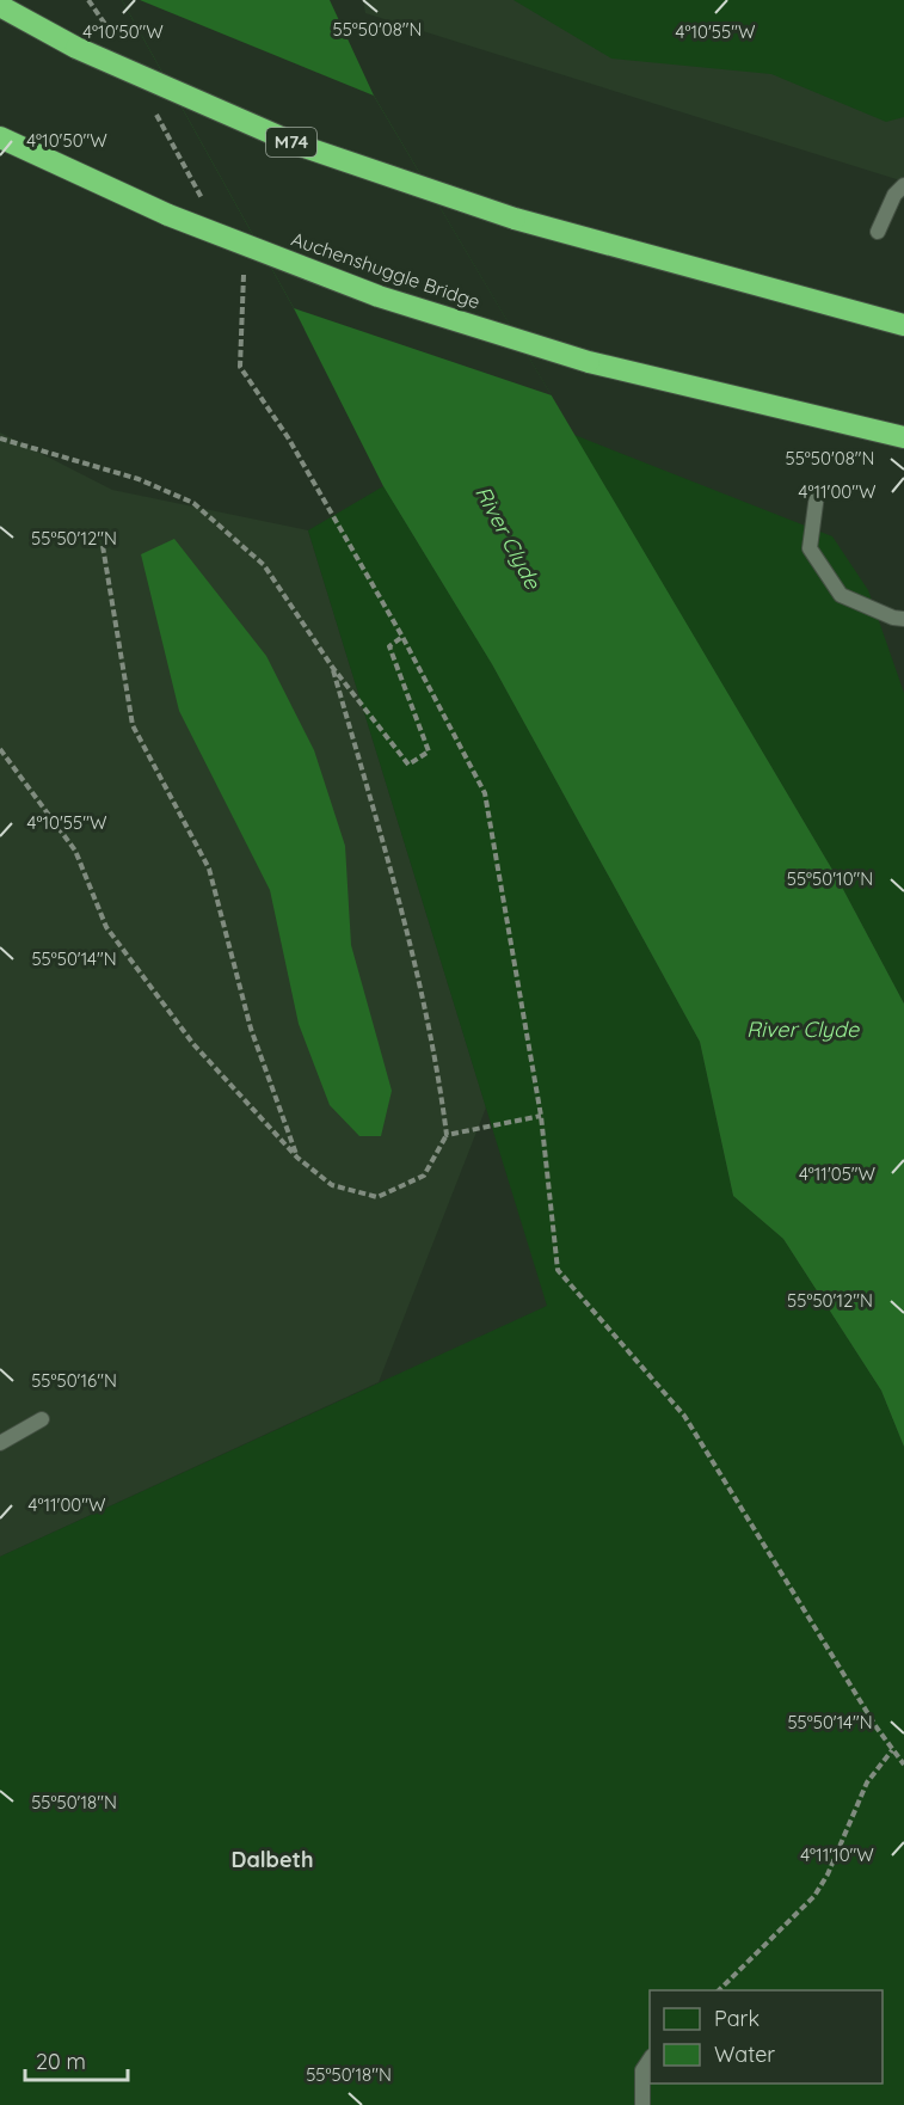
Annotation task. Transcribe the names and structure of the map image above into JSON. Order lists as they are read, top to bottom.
{
  "streets": {
    "highway": ["M74", "Auchenshuggle Bridge"]
  },
  "districts": ["Dalbeth"],
  "water": ["River Clyde"],
  "legend": ["Park", "Water"],
  "scale_bar": "20 m",
  "coordinates": [
    "55°50'08\"N",
    "4°10'50\"W",
    "4°10'55\"W",
    "4°11'00\"W",
    "55°50'12\"N",
    "55°50'10\"N",
    "55°50'14\"N",
    "4°11'05\"W",
    "55°50'16\"N",
    "55°50'18\"N",
    "4°11'10\"W"
  ]
}
